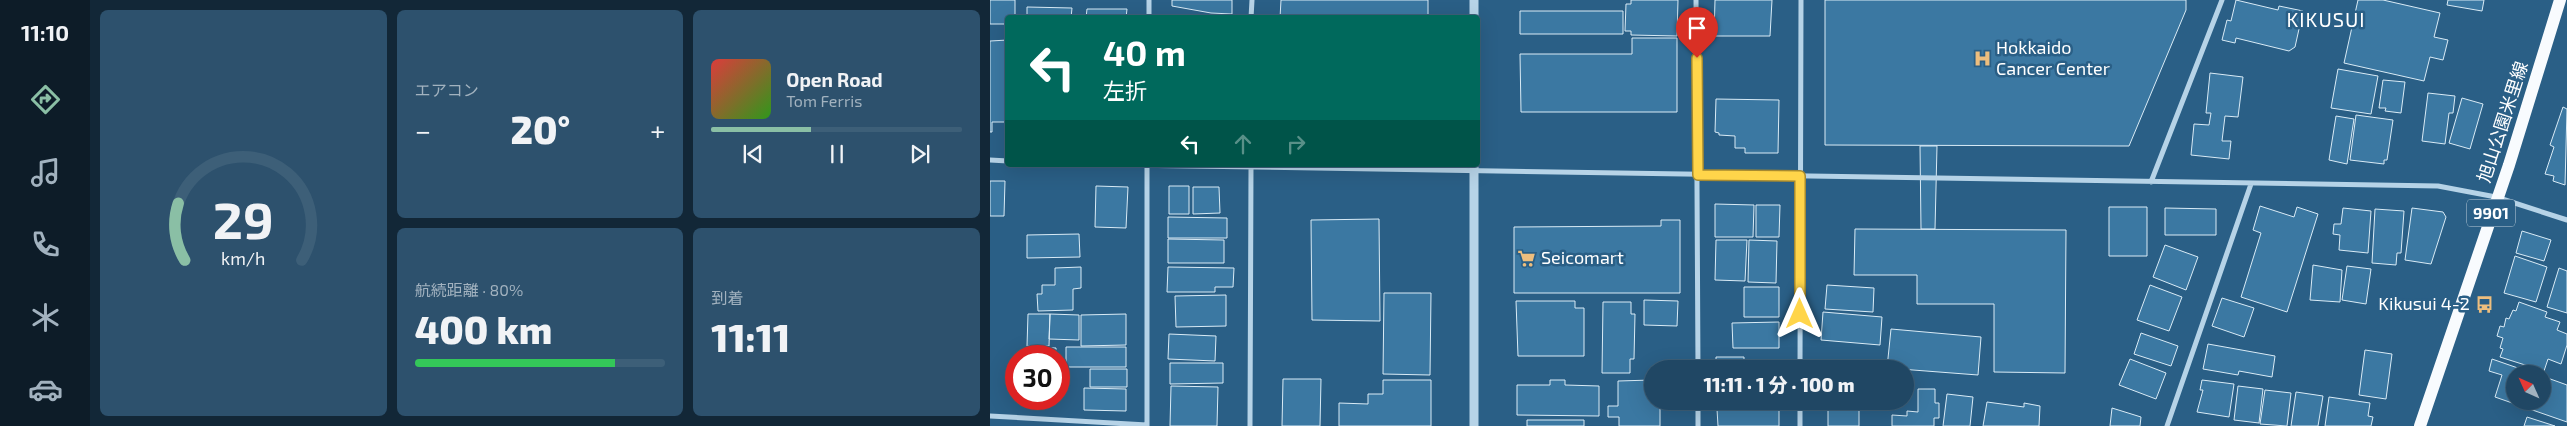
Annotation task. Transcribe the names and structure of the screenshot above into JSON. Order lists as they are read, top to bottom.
{
  "streets": {
    "main road": ["旭山公園米里線", "9901"]
  },
  "districts": ["KIKUSUI"],
  "places": {
    "hospital": ["Hokkaido Cancer Center"],
    "supermarket": ["Seicomart"],
    "bus stop": ["Kikusui 4-2"]
  },
  "north": "top left",
  "page": {
    "tabs": "11:10",
    "tile": [
      "エアコン",
      ["航続距離 · 80%", "400 km"],
      ["到着", "11:11"]
    ],
    "turn": ["40 m", "左折"],
    "song": ["Open Road", "Tom Ferris"],
    "heat": ["−", "20°", "+"],
    "limit": "30",
    "trip": "11:11 · 1 分 · 100 m",
    "gauge": ["29", "km/h"]
  }
}
